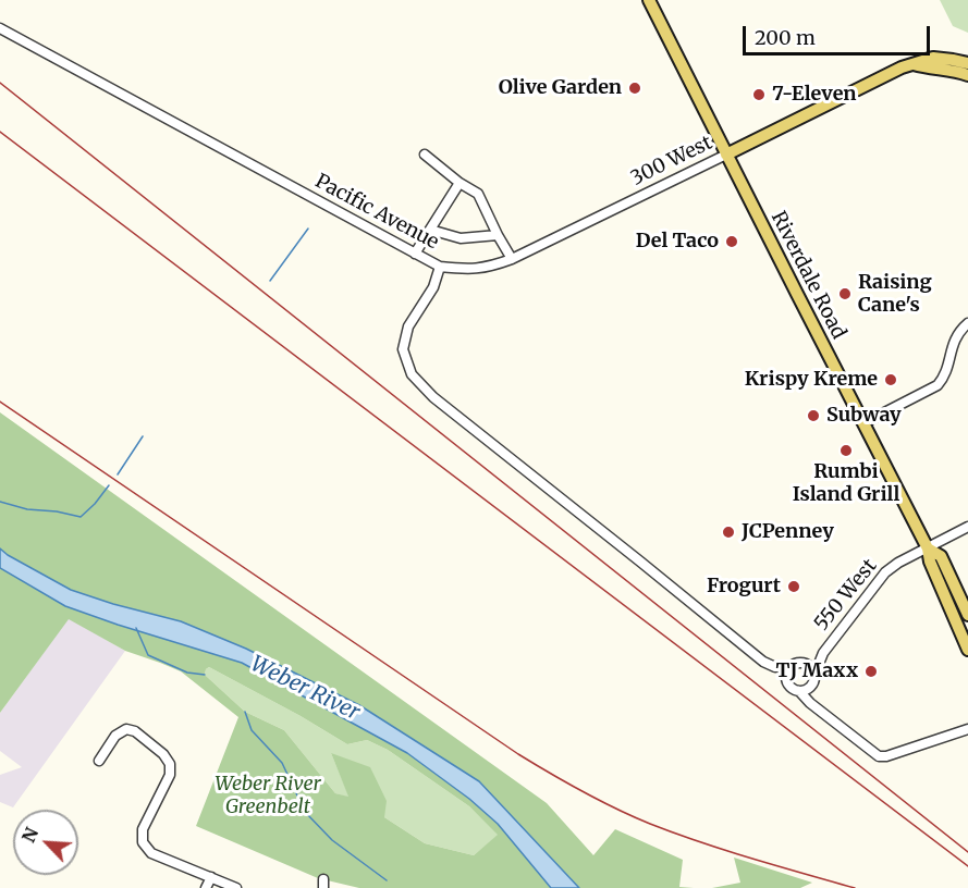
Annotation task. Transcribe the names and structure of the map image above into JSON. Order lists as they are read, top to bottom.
{
  "streets": {
    "main road": ["300 West", "Riverdale Road"],
    "street": ["Pacific Avenue", "550 West"]
  },
  "crossings": [
    ["300 West", "Pacific Avenue"],
    ["300 West", "Riverdale Road"],
    ["Riverdale Road", "550 West"]
  ],
  "water": ["Weber River"],
  "parks": ["Weber River Greenbelt"],
  "places": [
    "Olive Garden",
    "7-Eleven",
    "Del Taco",
    "Raising Cane's",
    "Krispy Kreme",
    "Subway",
    "Rumbi Island Grill",
    "JCPenney",
    "Frogurt",
    "TJ Maxx"
  ],
  "scale_bar": "200 m",
  "north": "top left"
}
